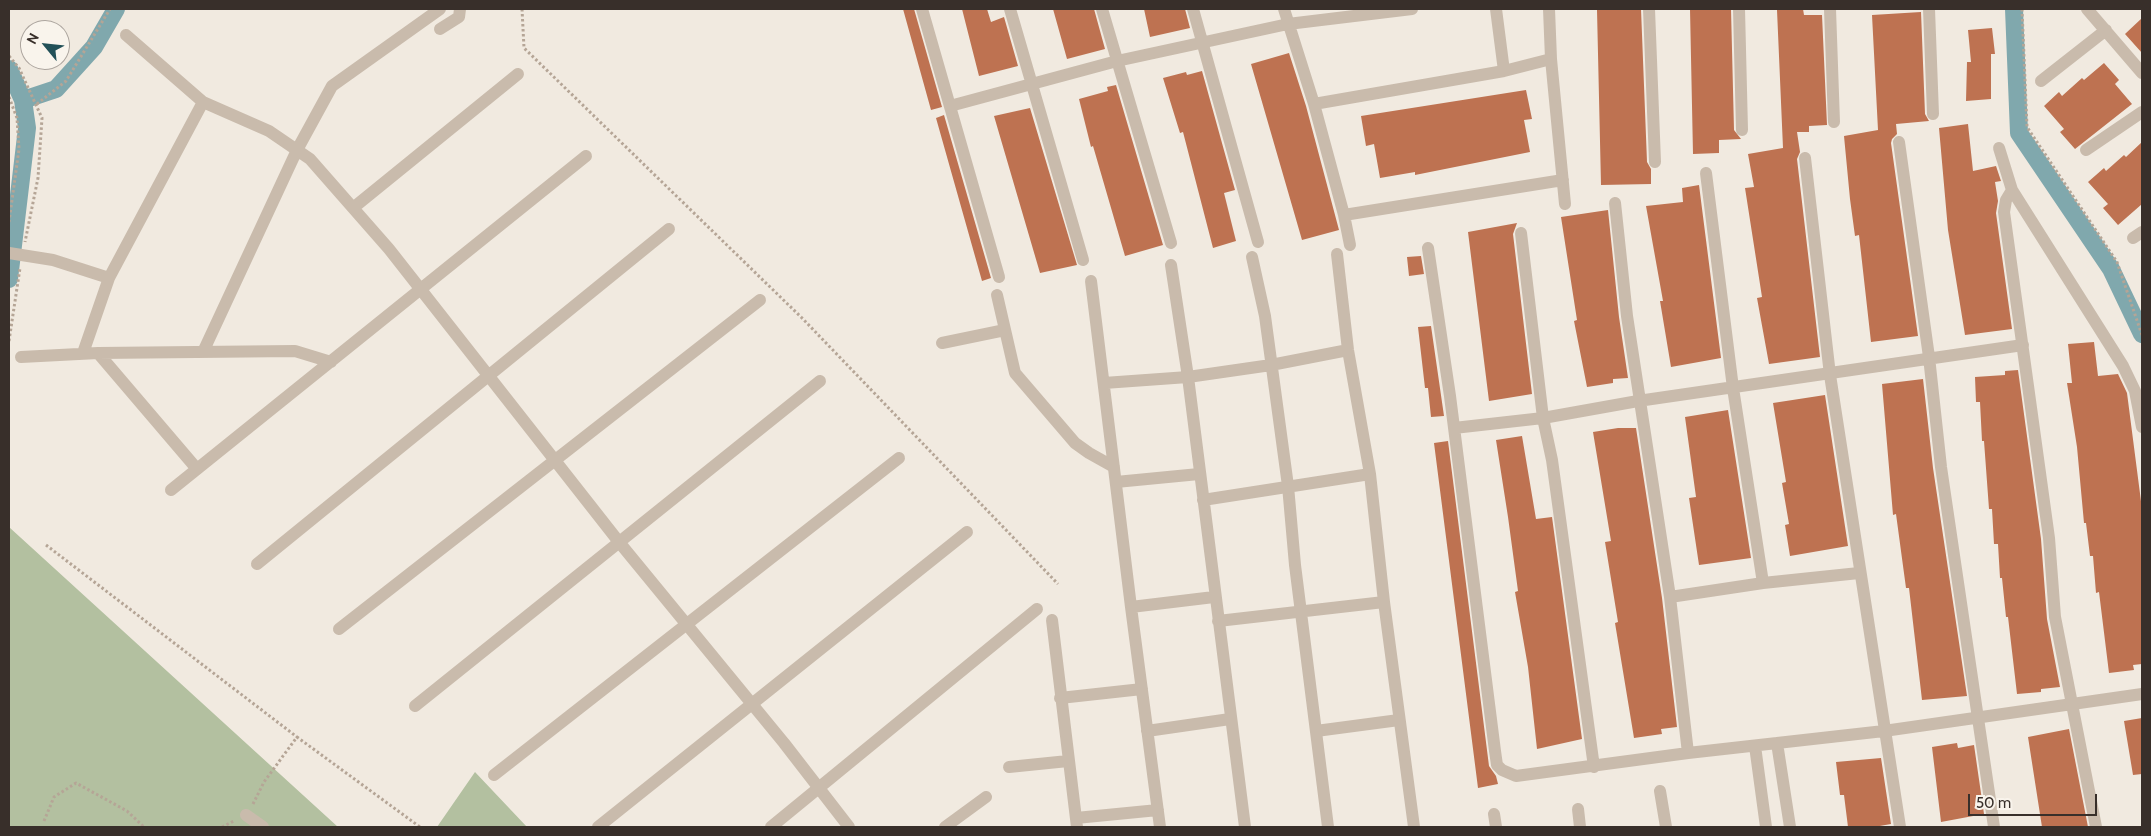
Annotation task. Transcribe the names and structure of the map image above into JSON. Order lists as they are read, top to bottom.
{
  "scale_bar": "50 m",
  "north": "top left"
}
